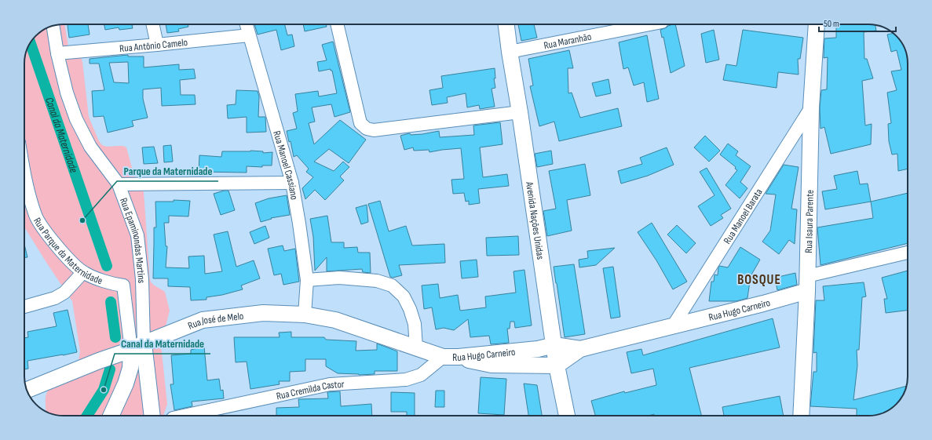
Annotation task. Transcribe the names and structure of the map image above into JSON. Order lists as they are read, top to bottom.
{
  "streets": {
    "street": [
      "Rua Maranhão",
      "Rua Antônio Camelo",
      "Rua Manoel Cassiano",
      "Rua Manoel Barata",
      "Avenida Nações Unidas",
      "Rua Isaura Parente",
      "Rua Epaminondas Martins",
      "Rua Parque da Maternidade",
      "Rua Hugo Carneiro",
      "Rua José de Melo",
      "Rua Cremilda Castor"
    ]
  },
  "crossings": [
    ["Rua Maranhão", "Avenida Nações Unidas"],
    ["Rua Antônio Camelo", "Rua Manoel Cassiano"],
    ["Rua Antônio Camelo", "Rua Epaminondas Martins"],
    ["Rua Manoel Cassiano", "Rua José de Melo"],
    ["Rua Manoel Barata", "Rua Isaura Parente"],
    ["Rua Manoel Barata", "Rua Hugo Carneiro"],
    ["Avenida Nações Unidas", "Rua Hugo Carneiro"],
    ["Rua Isaura Parente", "Rua Hugo Carneiro"],
    ["Rua Epaminondas Martins", "Rua José de Melo"],
    ["Rua Hugo Carneiro", "Rua José de Melo"],
    ["Rua José de Melo", "Rua Cremilda Castor"]
  ],
  "districts": ["BOSQUE"],
  "water": ["Canal da Maternidade"],
  "places": ["Parque da Maternidade", "Canal da Maternidade"],
  "scale_bar": "50 m"
}
